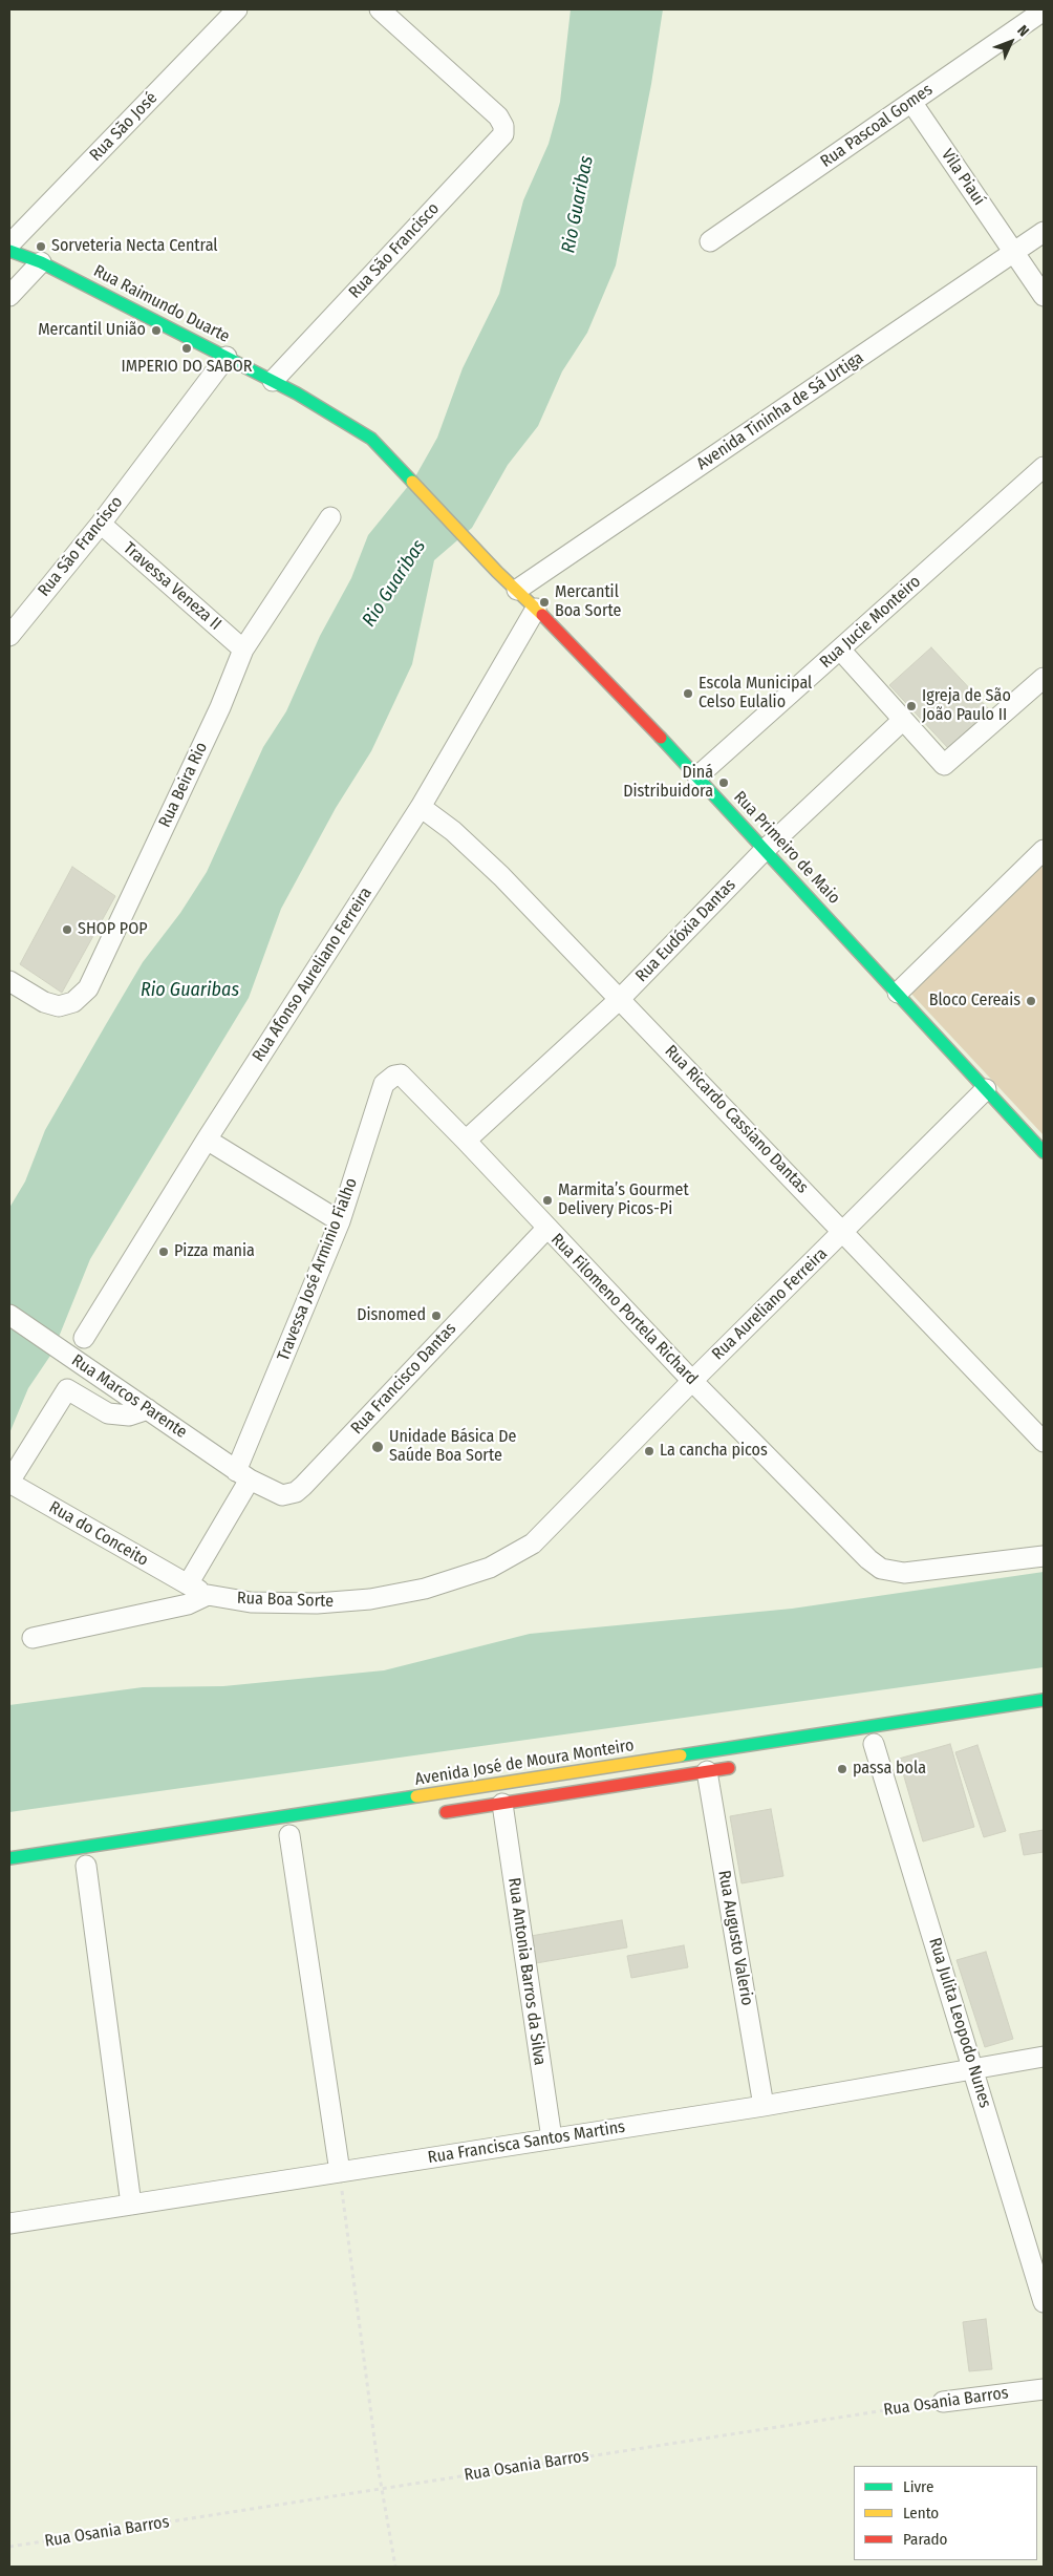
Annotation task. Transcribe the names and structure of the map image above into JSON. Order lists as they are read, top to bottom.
{
  "streets": {
    "street": [
      "Rua Pascoal Gomes",
      "Rua São José",
      "Vila Piauí",
      "Rua São Francisco",
      "Rua Raimundo Duarte",
      "Avenida Tininha de Sá Urtiga",
      "Travessa Veneza II",
      "Rua Jucie Monteiro",
      "Rua Beira Rio",
      "Rua Primeiro de Maio",
      "Rua Eudóxia Dantas",
      "Rua Afonso Aureliano Ferreira",
      "Rua Ricardo Cassiano Dantas",
      "Travessa José Arminio Fialho",
      "Rua Aureliano Ferreira",
      "Rua Filomeno Portela Richard",
      "Rua Francisco Dantas",
      "Rua Marcos Parente",
      "Rua do Conceito",
      "Rua Boa Sorte",
      "Avenida José de Moura Monteiro",
      "Rua Augusto Valerio",
      "Rua Antonia Barros da Silva",
      "Rua Julita Leopodo Nunes",
      "Rua Francisca Santos Martins",
      "Rua Osania Barros"
    ]
  },
  "crossings": [
    ["Rua Pascoal Gomes", "Vila Piauí"],
    ["Vila Piauí", "Avenida Tininha de Sá Urtiga"],
    ["Rua São Francisco", "Rua Raimundo Duarte"],
    ["Rua São Francisco", "Travessa Veneza II"],
    ["Rua Raimundo Duarte", "Rua Primeiro de Maio"],
    ["Avenida Tininha de Sá Urtiga", "Rua Primeiro de Maio"],
    ["Travessa Veneza II", "Rua Beira Rio"],
    ["Rua Jucie Monteiro", "Rua Primeiro de Maio"],
    ["Rua Primeiro de Maio", "Rua Eudóxia Dantas"],
    ["Rua Primeiro de Maio", "Rua Afonso Aureliano Ferreira"],
    ["Rua Primeiro de Maio", "Rua Aureliano Ferreira"],
    ["Rua Eudóxia Dantas", "Rua Ricardo Cassiano Dantas"],
    ["Rua Eudóxia Dantas", "Rua Filomeno Portela Richard"],
    ["Rua Afonso Aureliano Ferreira", "Rua Ricardo Cassiano Dantas"],
    ["Rua Ricardo Cassiano Dantas", "Rua Aureliano Ferreira"],
    ["Travessa José Arminio Fialho", "Rua Filomeno Portela Richard"],
    ["Travessa José Arminio Fialho", "Rua Francisco Dantas"],
    ["Travessa José Arminio Fialho", "Rua Marcos Parente"],
    ["Travessa José Arminio Fialho", "Rua do Conceito"],
    ["Rua Aureliano Ferreira", "Rua Filomeno Portela Richard"],
    ["Rua Aureliano Ferreira", "Rua Boa Sorte"],
    ["Rua Filomeno Portela Richard", "Rua Francisco Dantas"],
    ["Rua Francisco Dantas", "Rua Marcos Parente"],
    ["Rua Augusto Valerio", "Rua Francisca Santos Martins"],
    ["Rua Antonia Barros da Silva", "Rua Francisca Santos Martins"],
    ["Rua Julita Leopodo Nunes", "Rua Francisca Santos Martins"]
  ],
  "water": ["Rio Guaribas"],
  "places": [
    "Sorveteria Necta Central",
    "Mercantil União",
    "IMPERIO DO SABOR",
    "Mercantil Boa Sorte",
    "Escola Municipal Celso Eulalio",
    "Igreja de São João Paulo II",
    "Diná Distribuidora",
    "SHOP POP",
    "Bloco Cereais",
    "Marmita’s Gourmet Delivery Picos-Pi",
    "Pizza mania",
    "Disnomed",
    "Unidade Básica De Saúde Boa Sorte",
    "La cancha picos",
    "passa bola"
  ],
  "legend": ["Livre", "Lento", "Parado"],
  "north": "top right"
}
